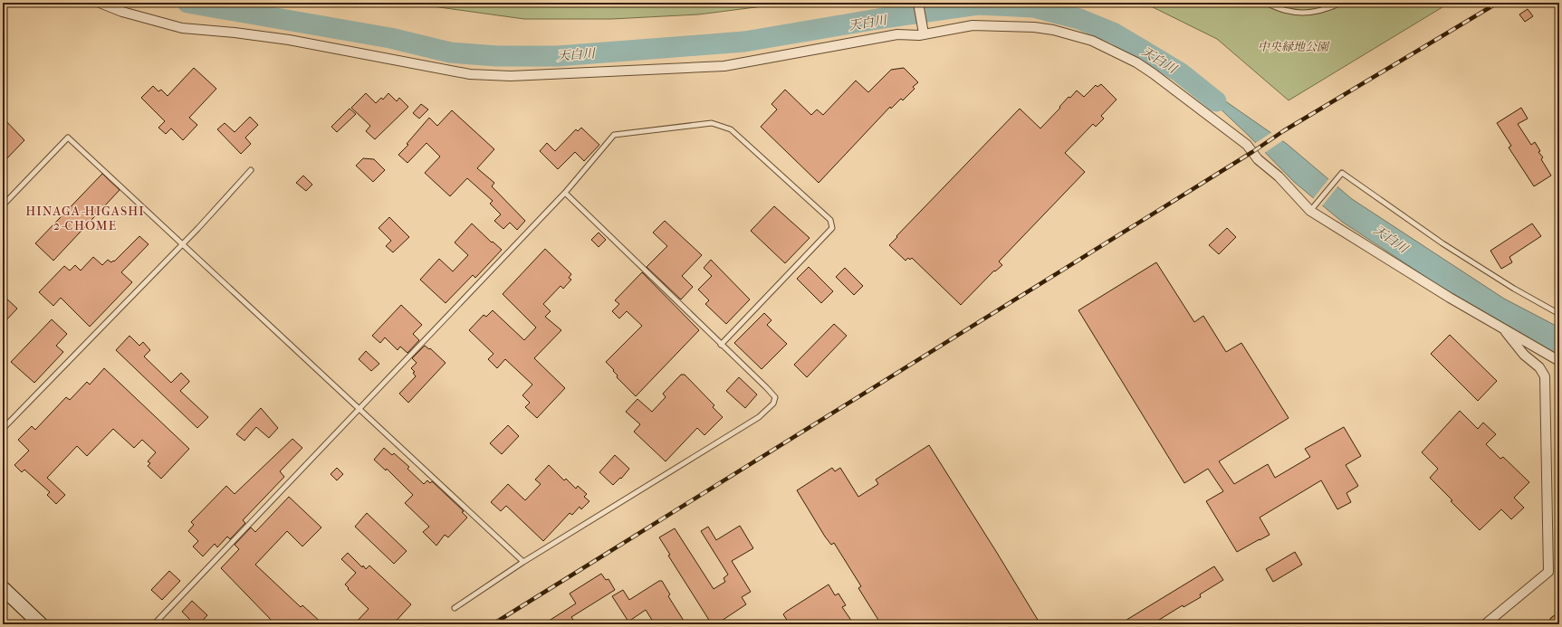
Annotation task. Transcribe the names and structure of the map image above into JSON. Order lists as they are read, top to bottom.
{
  "districts": ["HINAGA-HIGASHI 2-CHOME"],
  "water": ["天白川"],
  "parks": ["中央緑地公園"]
}
